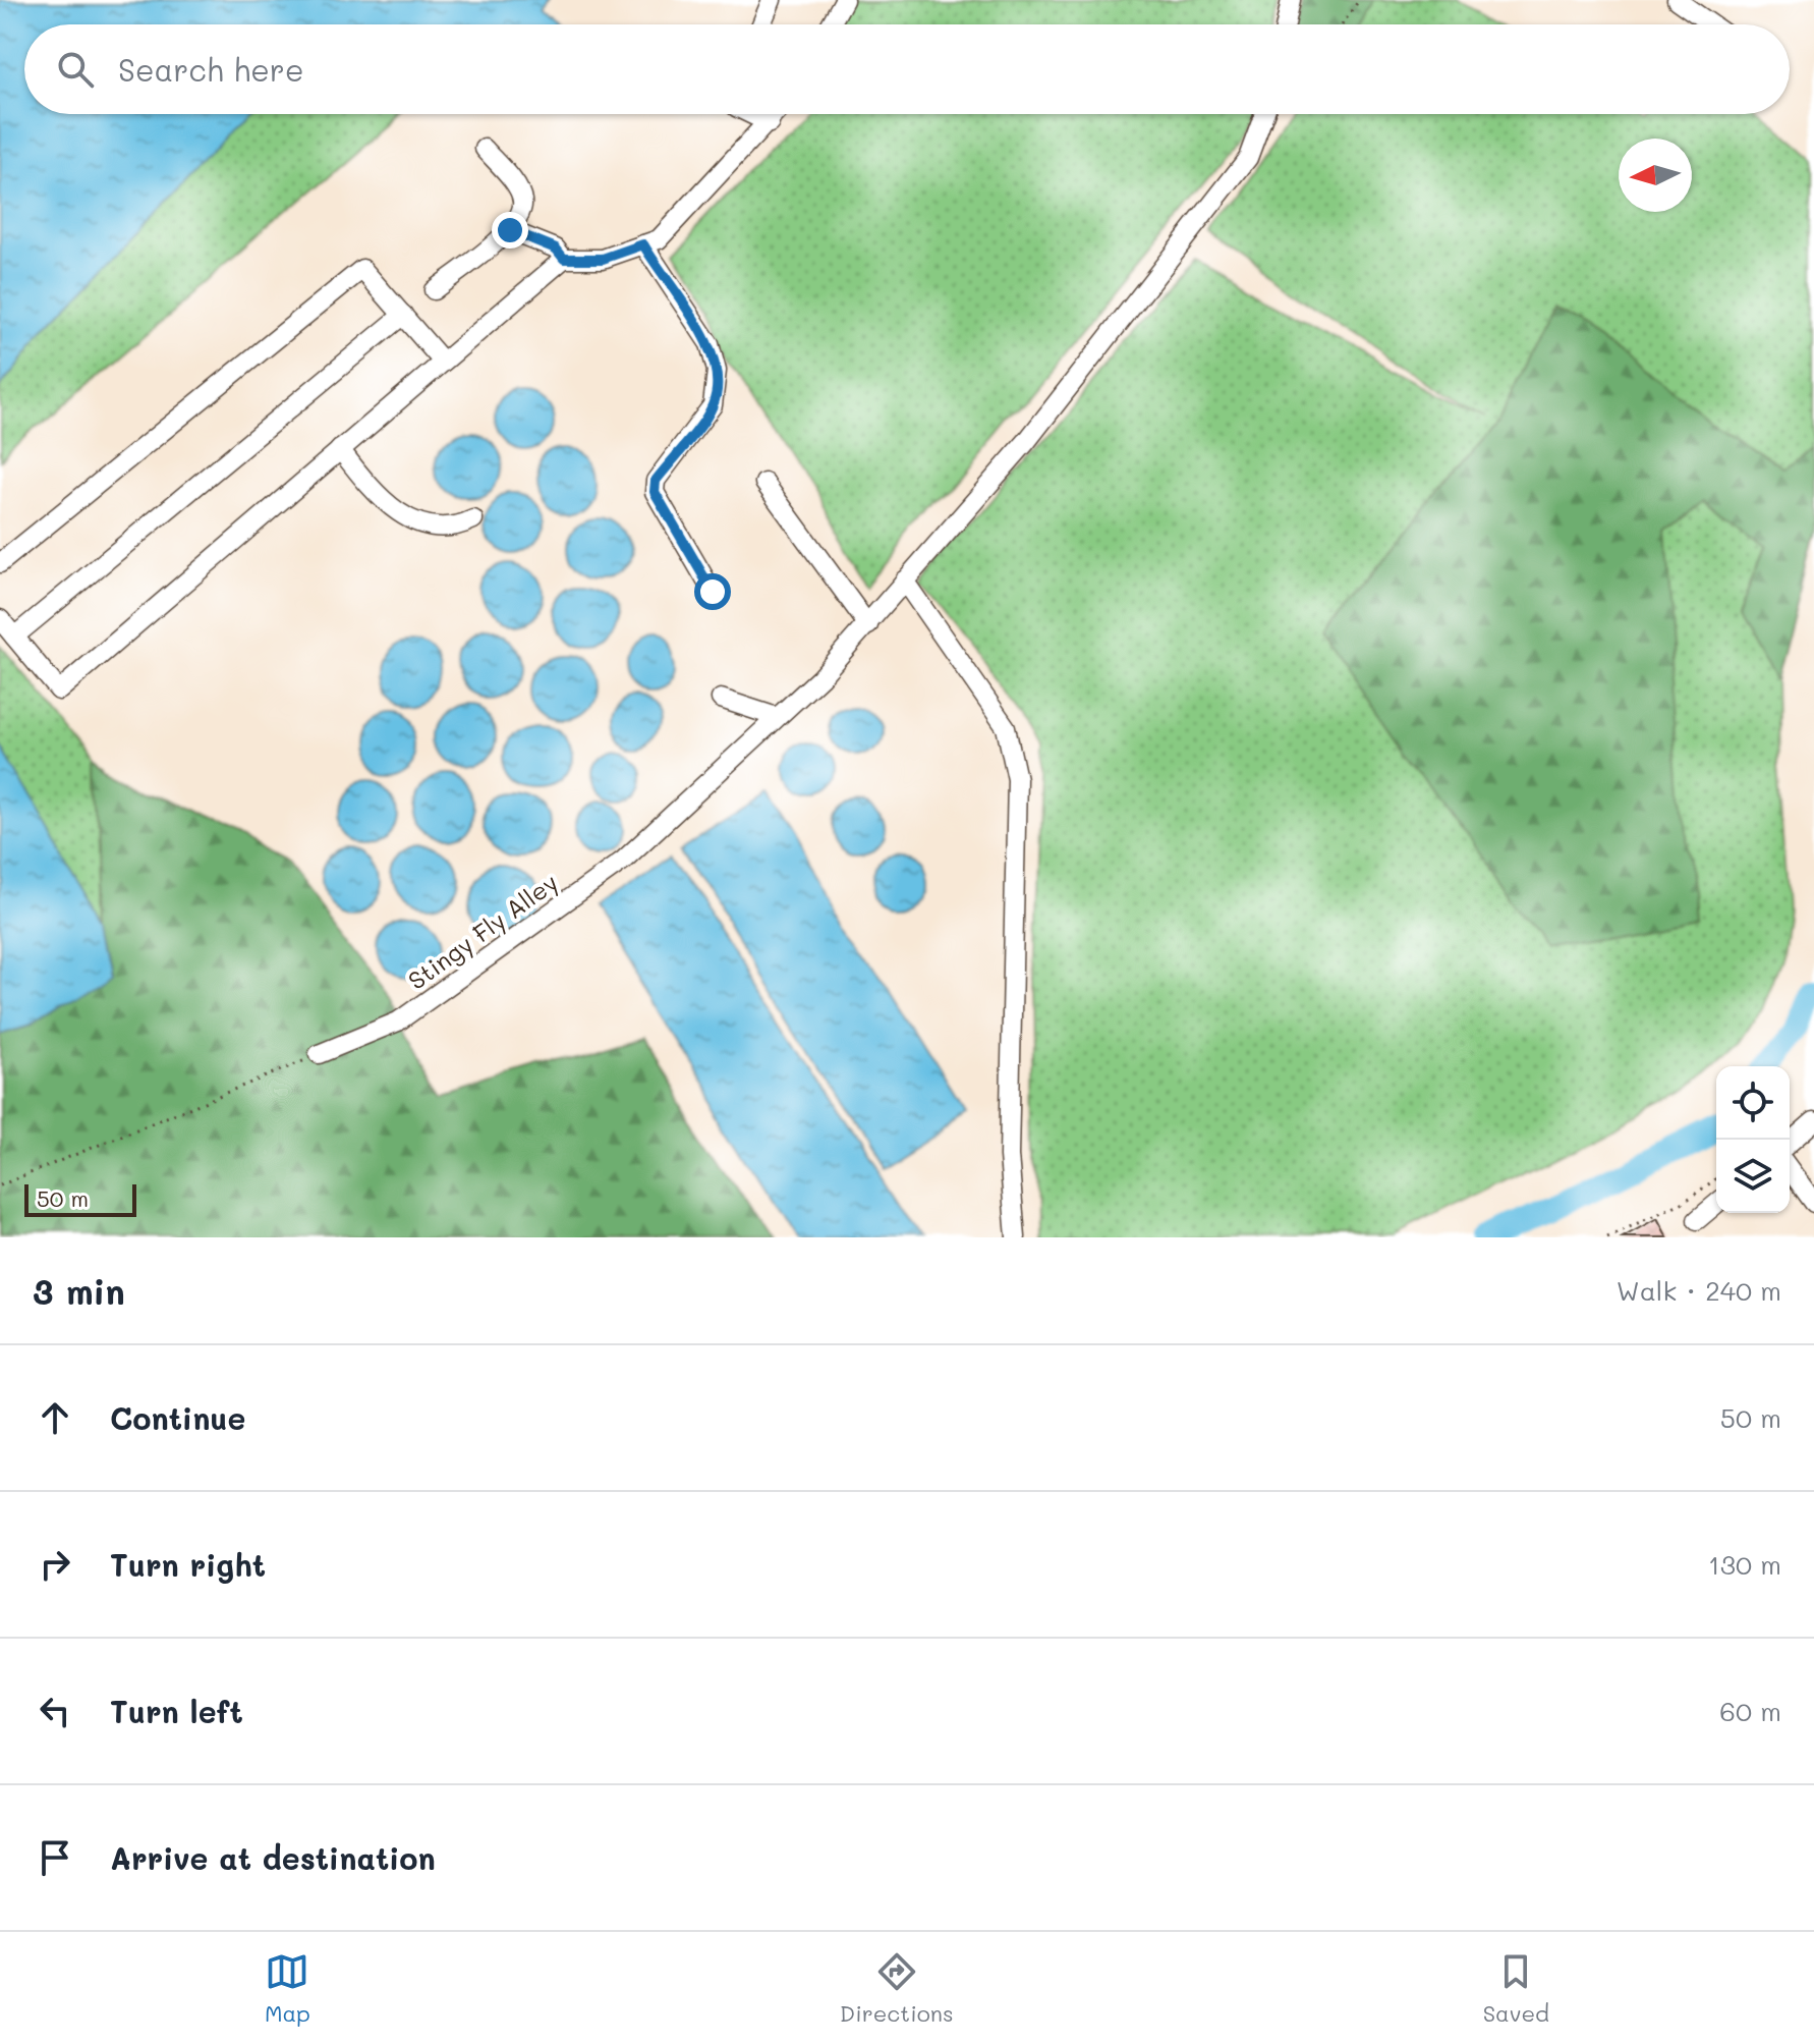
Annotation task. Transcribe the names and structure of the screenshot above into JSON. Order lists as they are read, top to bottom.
{
  "streets": {
    "street": ["Stingy Fly Alley"]
  },
  "scale_bar": "50 m",
  "north": "left",
  "page": {
    "search": "Search here",
    "scale": "50 m",
    "heading": ["3 min", "Walk · 240 m"],
    "list": [
      ["Continue", "50 m"],
      ["Turn right", "130 m"],
      ["Turn left", "60 m"],
      "Arrive at destination"
    ],
    "nav": ["Map", "Directions", "Saved"]
  }
}
